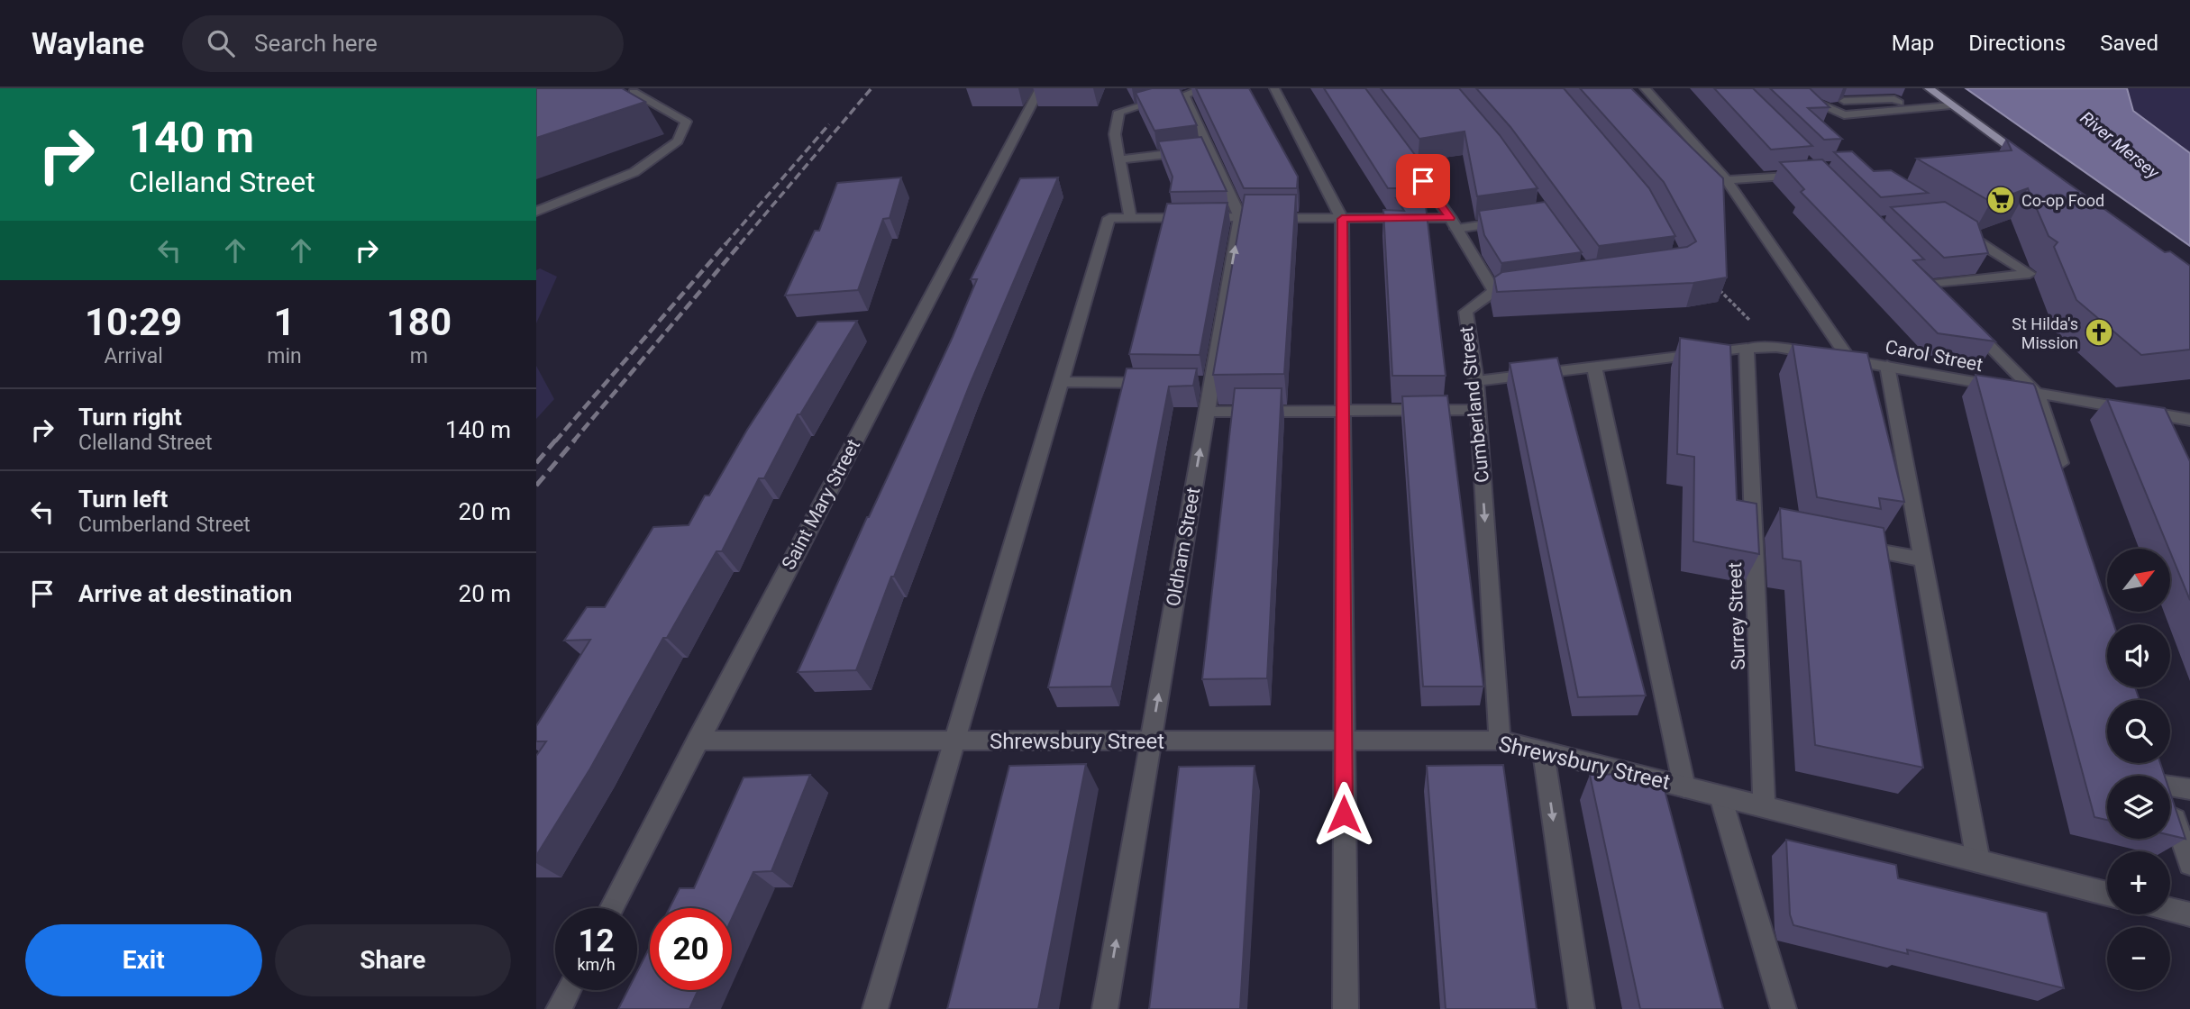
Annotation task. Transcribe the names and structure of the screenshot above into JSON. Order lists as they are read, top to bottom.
{
  "streets": {
    "street": [
      "Carol Street",
      "Cumberland Street",
      "Saint Mary Street",
      "Oldham Street",
      "Surrey Street",
      "Shrewsbury Street"
    ]
  },
  "crossings": [
    ["Carol Street", "Cumberland Street"],
    ["Carol Street", "Surrey Street"],
    ["Cumberland Street", "Shrewsbury Street"],
    ["Saint Mary Street", "Shrewsbury Street"],
    ["Oldham Street", "Shrewsbury Street"],
    ["Surrey Street", "Shrewsbury Street"]
  ],
  "water": ["River Mersey"],
  "places": {
    "supermarket": ["Co-op Food"],
    "church": ["St Hilda's Mission"]
  },
  "north": "top right",
  "page": {
    "header": "Waylane",
    "search": "Search here",
    "nav": ["Map", "Directions", "Saved"],
    "turn": ["140 m", "Clelland Street"],
    "eta": [
      "10:29",
      "Arrival",
      "1",
      "min",
      "180",
      "m"
    ],
    "list": [
      {
        "name": "Turn right",
        "note": "Clelland Street",
        "value": "140 m"
      },
      {
        "name": "Turn left",
        "note": "Cumberland Street",
        "value": "20 m"
      },
      {
        "name": "Arrive at destination",
        "value": "20 m"
      }
    ],
    "map_buttons": ["+", "−"],
    "speed": "12 km/h",
    "limit": "20",
    "buttons": ["Exit", "Share"]
  }
}
